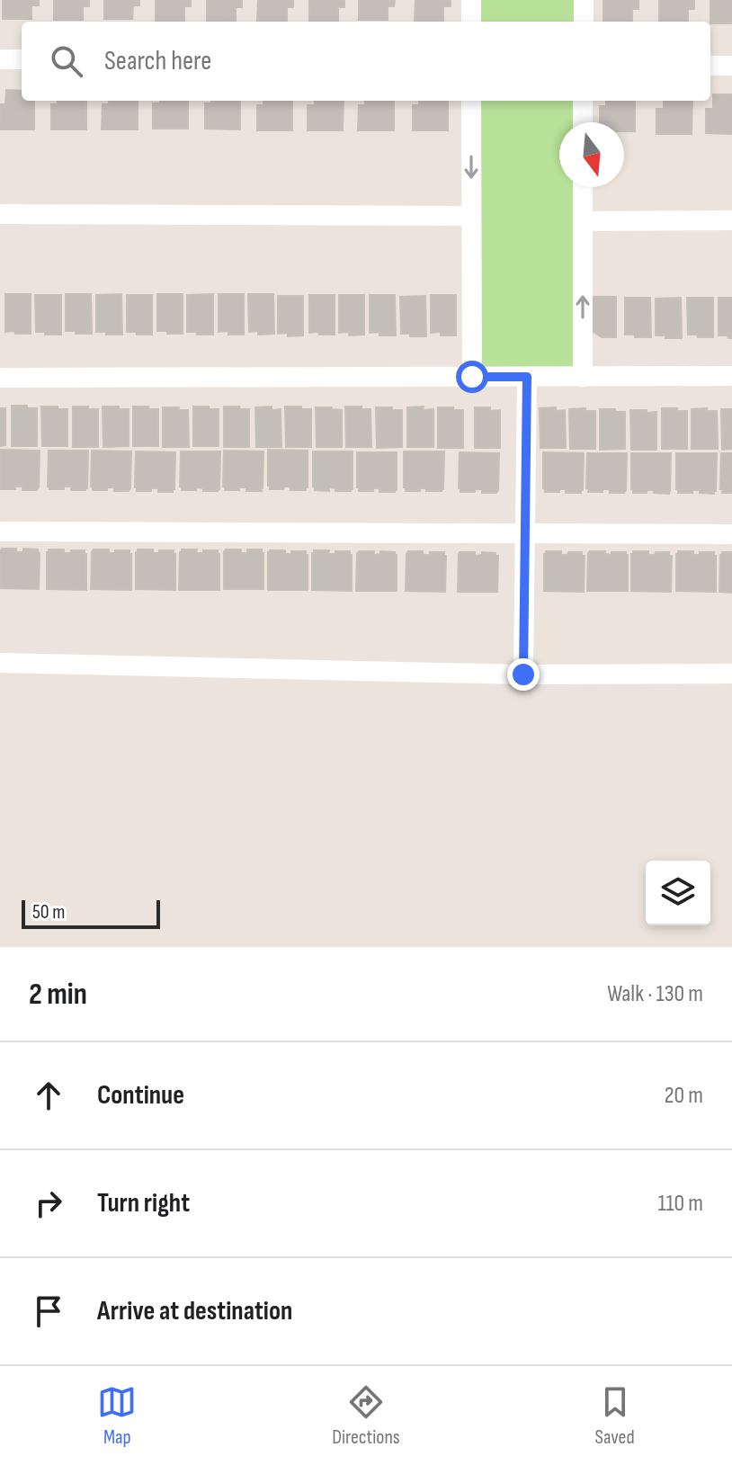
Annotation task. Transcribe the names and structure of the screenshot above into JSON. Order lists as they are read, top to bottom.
{
  "scale_bar": "50 m",
  "north": "bottom",
  "page": {
    "search": "Search here",
    "scale": "50 m",
    "heading": ["2 min", "Walk · 130 m"],
    "list": [
      ["Continue", "20 m"],
      ["Turn right", "110 m"],
      "Arrive at destination"
    ],
    "nav": ["Map", "Directions", "Saved"]
  }
}
